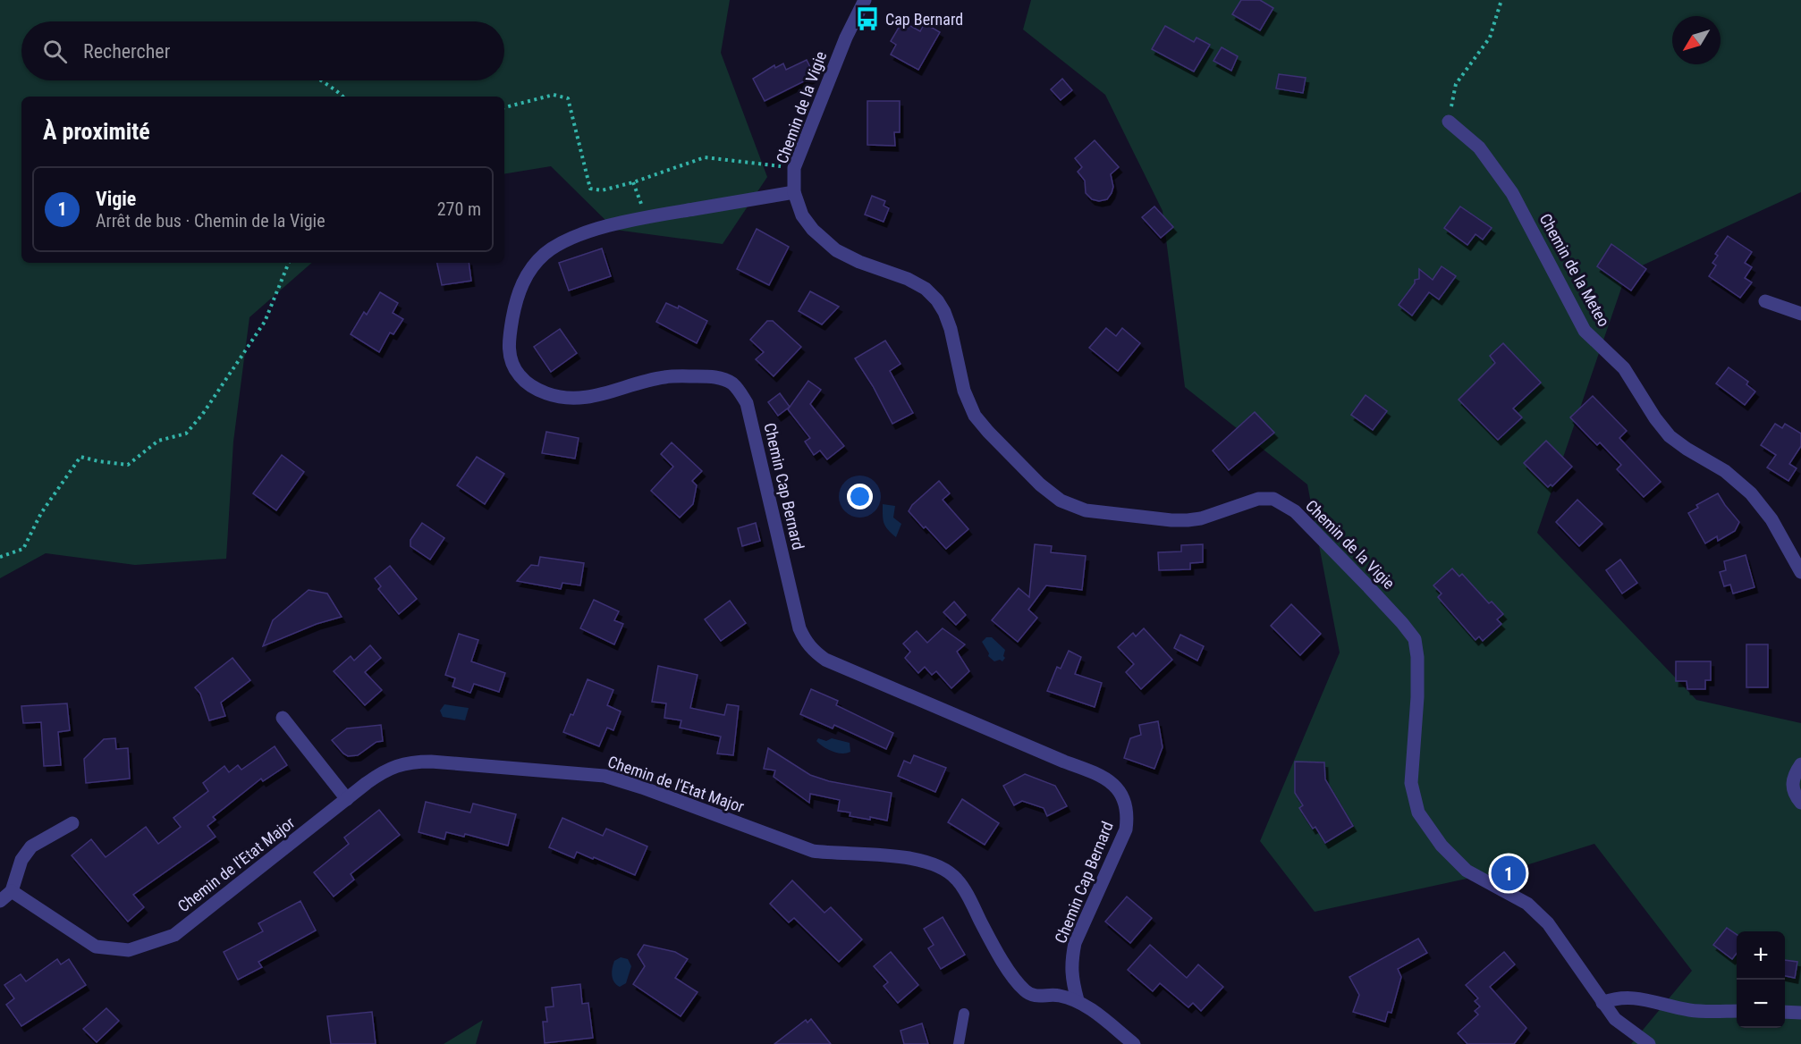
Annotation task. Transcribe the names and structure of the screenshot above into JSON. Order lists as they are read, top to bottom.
{
  "streets": {
    "street": [
      "Chemin de la Vigie",
      "Chemin de la Meteo",
      "Chemin Cap Bernard",
      "Chemin de l'Etat Major"
    ]
  },
  "crossings": [
    ["Chemin de la Vigie", "Chemin Cap Bernard"],
    ["Chemin Cap Bernard", "Chemin de l'Etat Major"]
  ],
  "places": {
    "bus stop": ["Cap Bernard"]
  },
  "north": "bottom left",
  "page": {
    "search": "Rechercher",
    "heading": "À proximité",
    "list": [
      {
        "mark": "1",
        "name": "Vigie",
        "note": "Arrêt de bus · Chemin de la Vigie",
        "value": "270 m"
      }
    ],
    "pins": "1",
    "map_buttons": ["+", "−"]
  }
}
